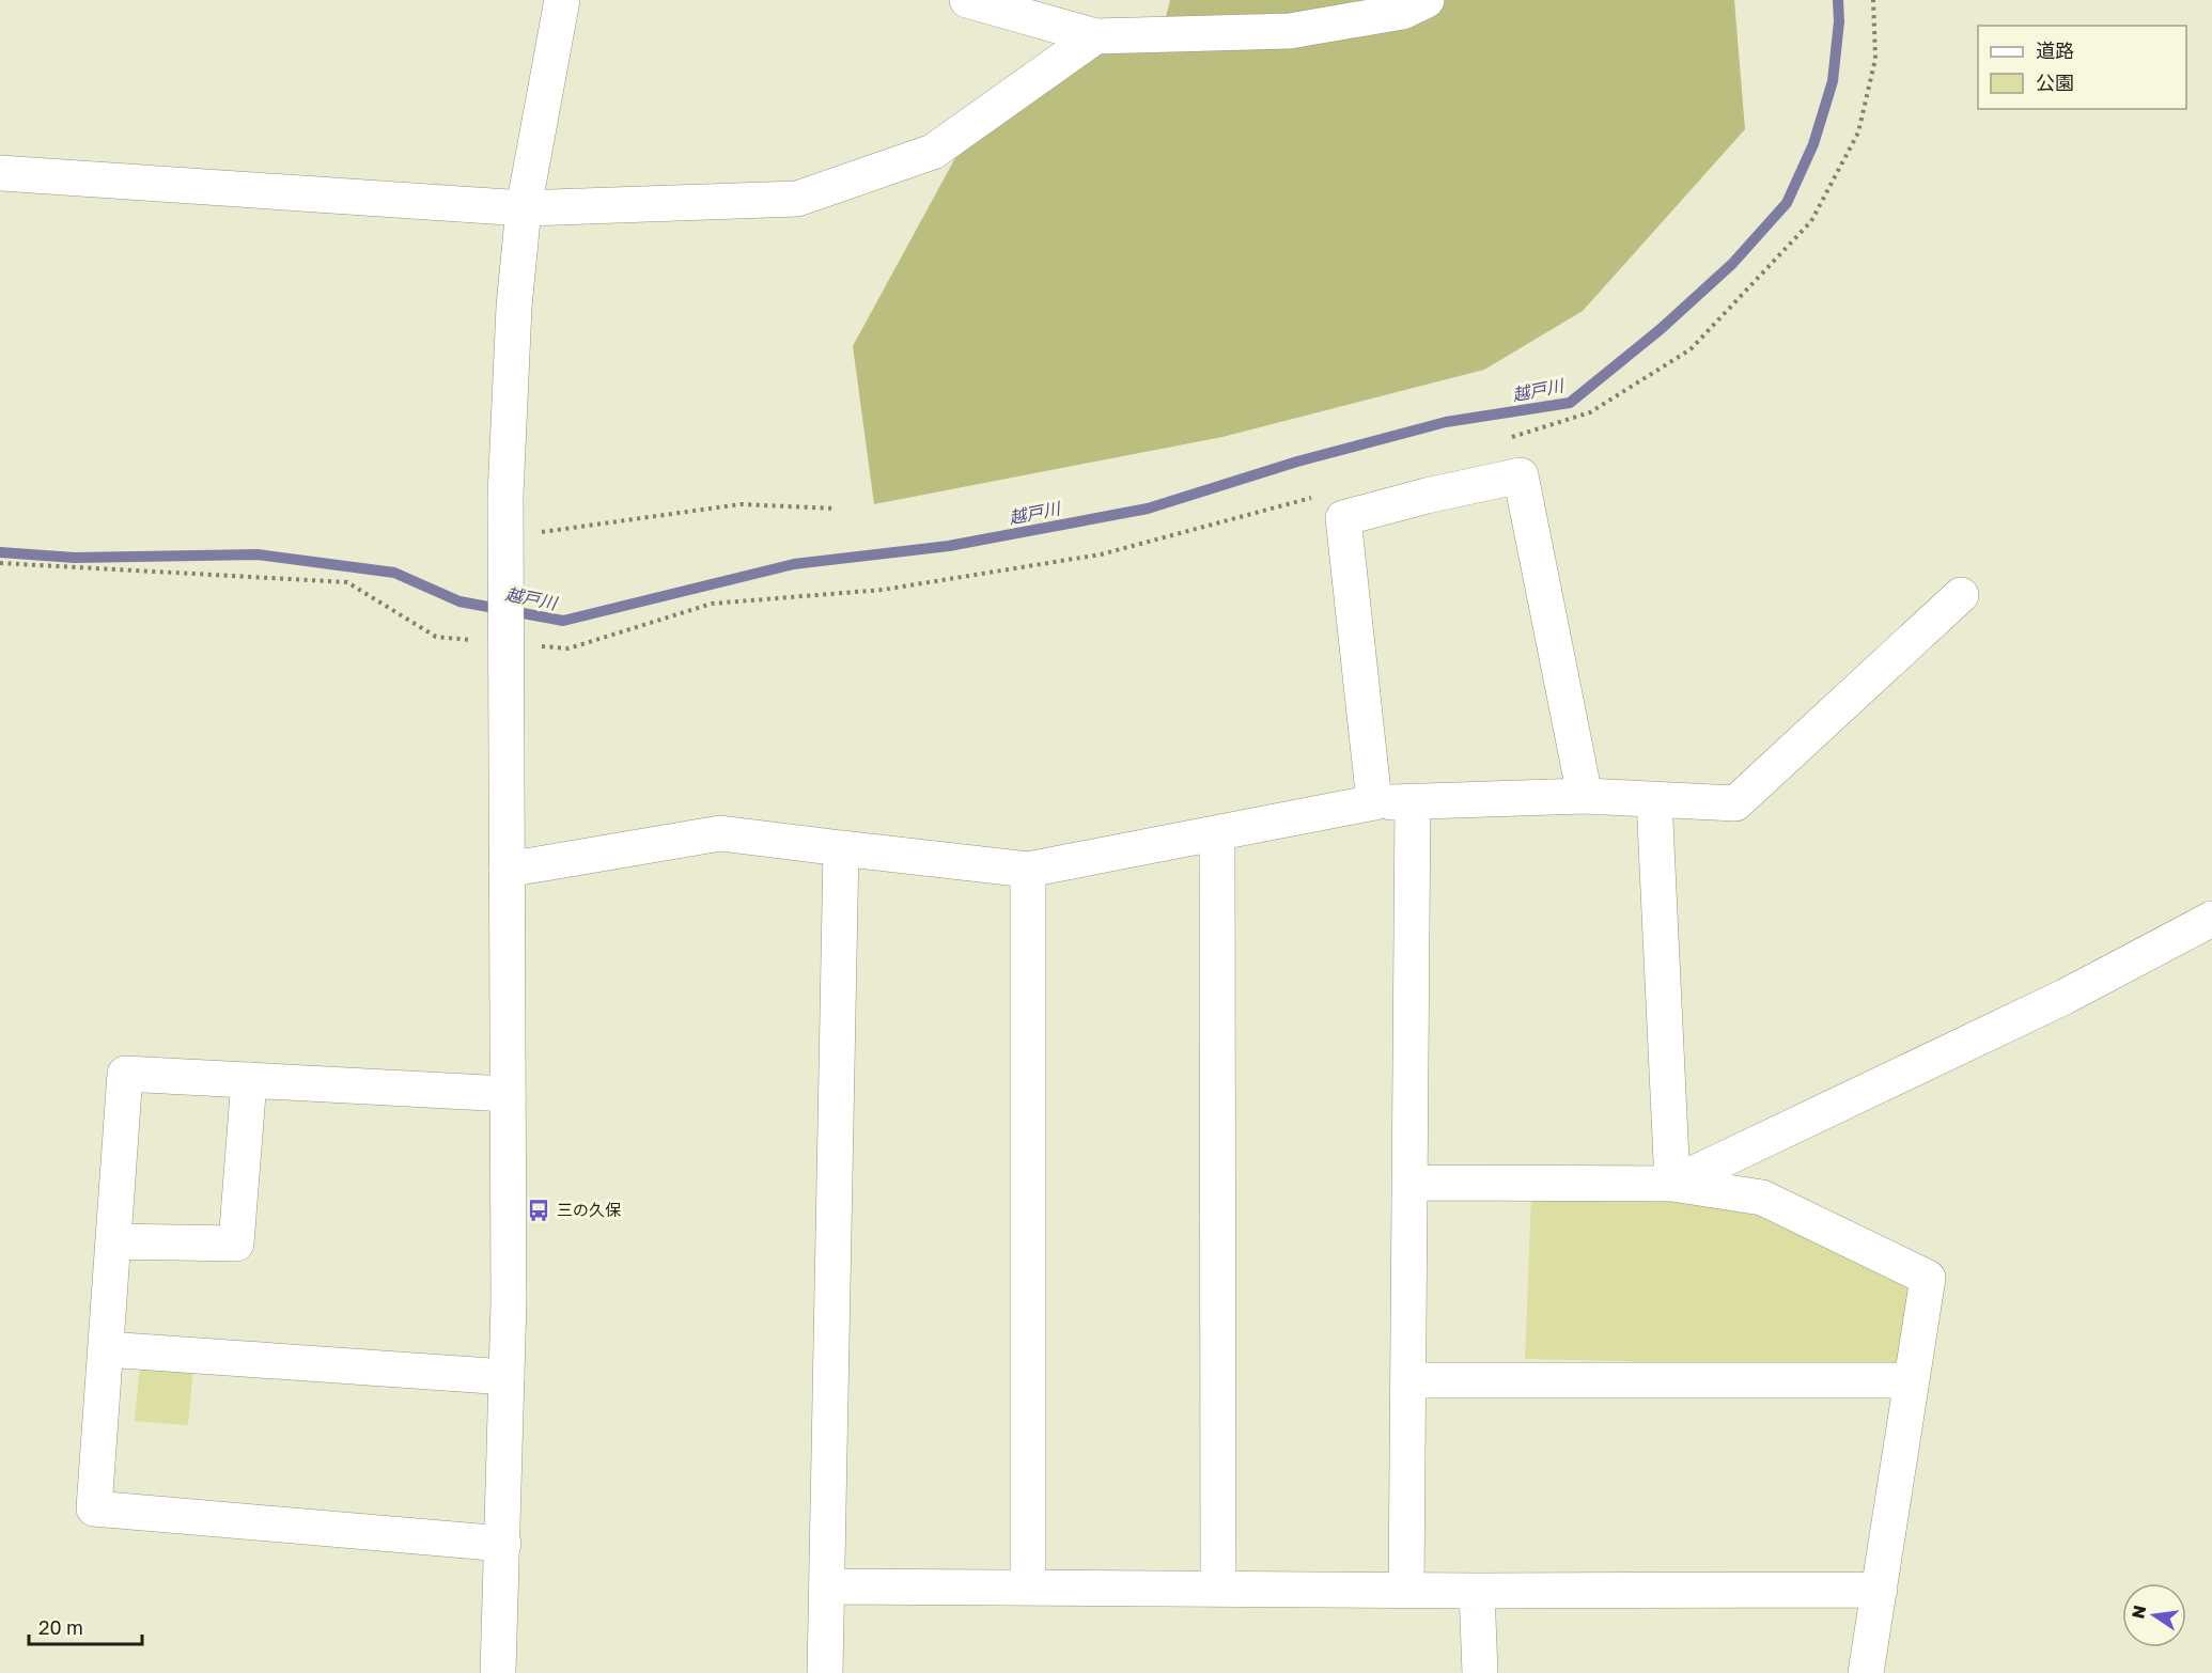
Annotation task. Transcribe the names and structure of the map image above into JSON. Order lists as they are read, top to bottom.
{
  "water": ["越戸川"],
  "places": {
    "bus stop": ["三の久保"]
  },
  "legend": ["道路", "公園"],
  "scale_bar": "20 m",
  "north": "left"
}
